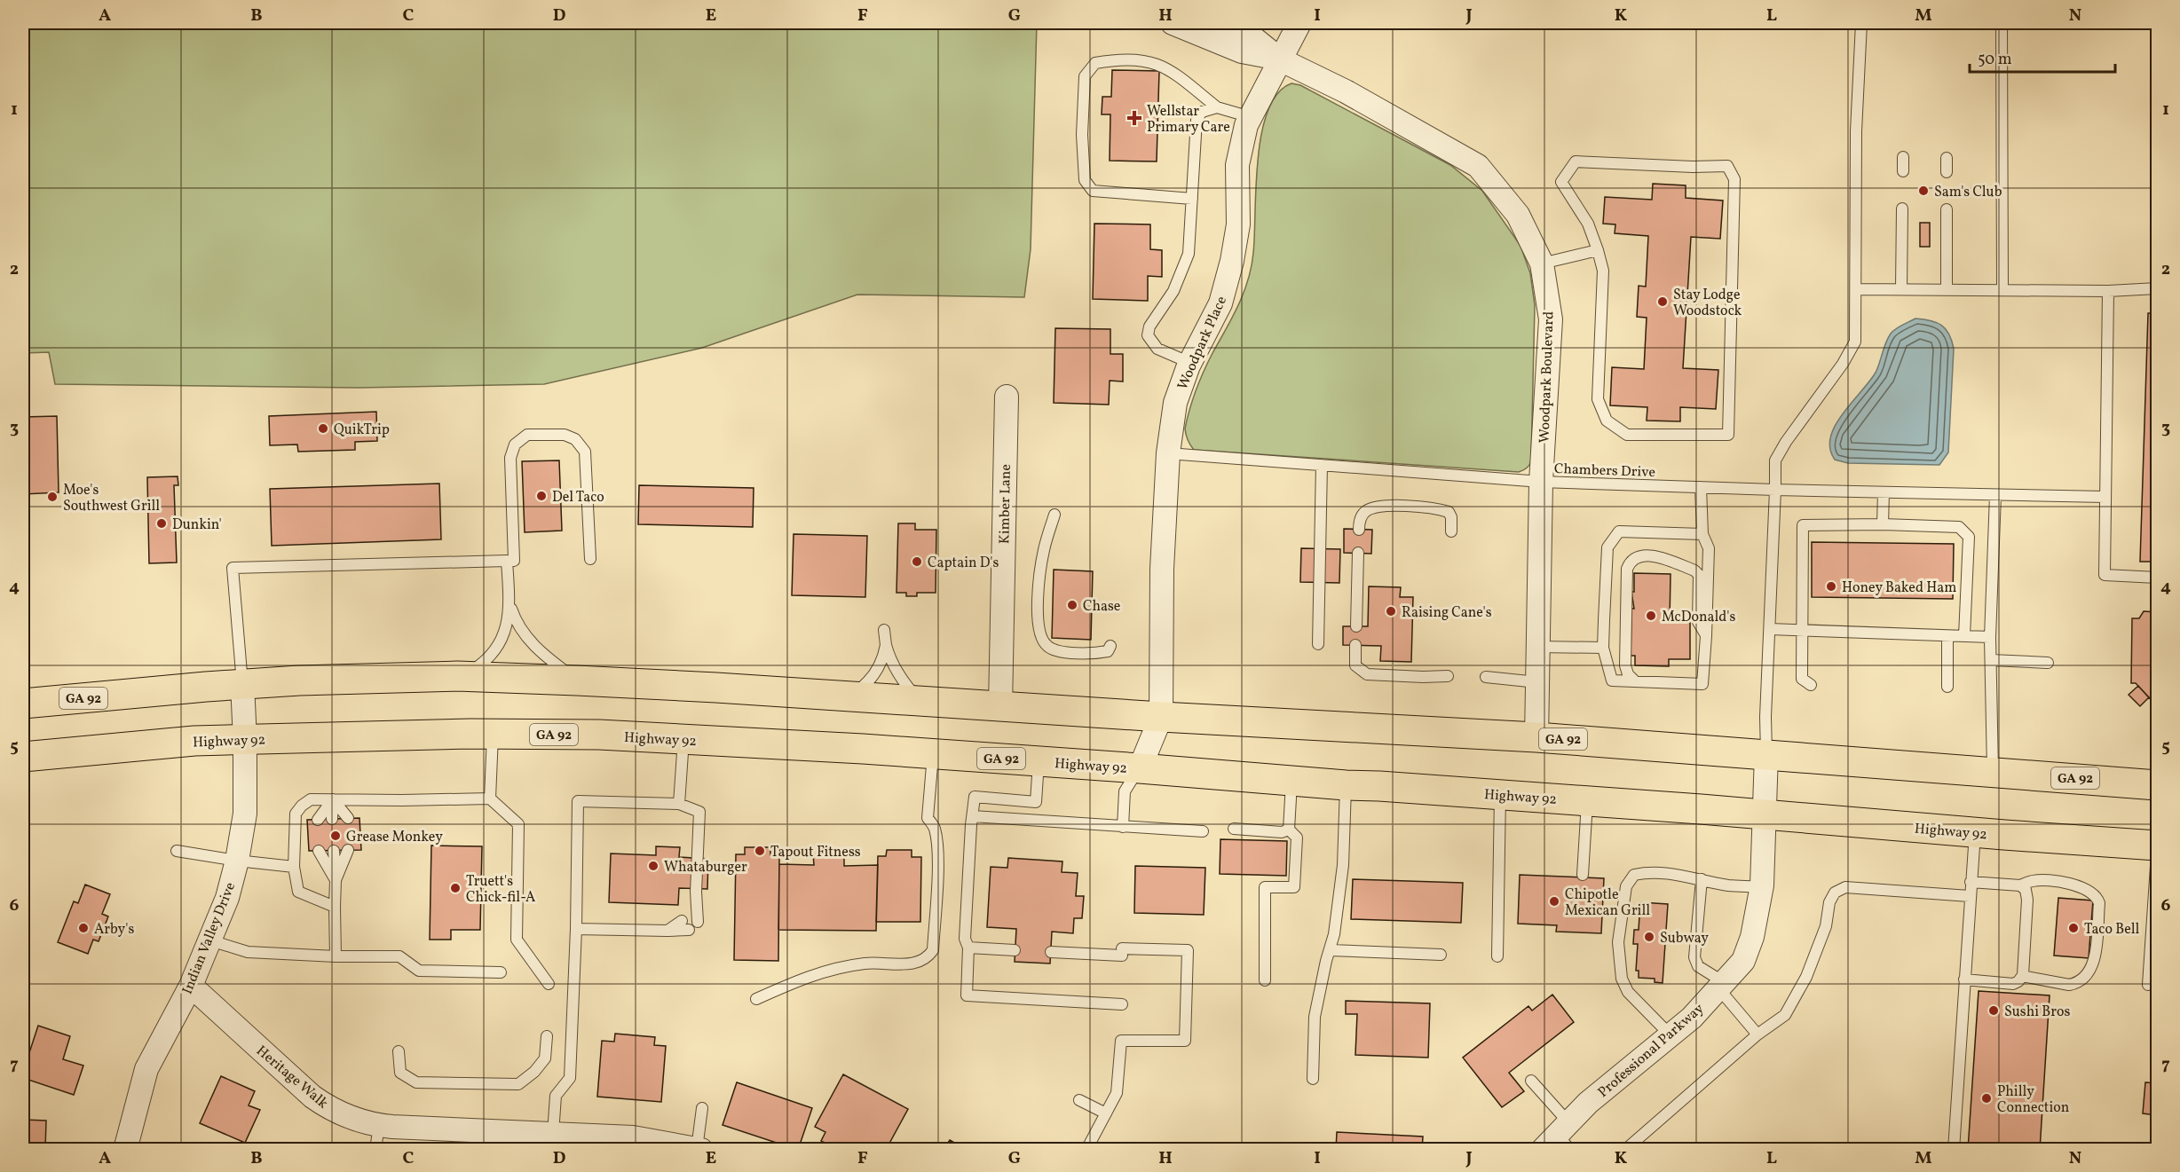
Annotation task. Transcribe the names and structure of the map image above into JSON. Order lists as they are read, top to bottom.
{
  "streets": {
    "main road": ["GA 92", "Highway 92"],
    "street": [
      "Woodpark Place",
      "Woodpark Boulevard",
      "Kimber Lane",
      "Indian Valley Drive",
      "Professional Parkway",
      "Heritage Walk"
    ],
    "lane": ["Chambers Drive"]
  },
  "crossings": [
    ["Woodpark Place", "Woodpark Boulevard"],
    ["Woodpark Place", "Chambers Drive"],
    ["Woodpark Place", "GA 92"],
    ["Woodpark Place", "Highway 92"],
    ["Woodpark Boulevard", "Chambers Drive"],
    ["Woodpark Boulevard", "GA 92"],
    ["Kimber Lane", "GA 92"],
    ["GA 92", "Indian Valley Drive"],
    ["GA 92", "Professional Parkway"],
    ["Highway 92", "Indian Valley Drive"],
    ["Highway 92", "Professional Parkway"],
    ["Indian Valley Drive", "Heritage Walk"]
  ],
  "places": {
    "health": ["Wellstar Primary Care"],
    "other": [
      "Sam's Club",
      "Stay Lodge Woodstock",
      "QuikTrip",
      "Del Taco",
      "Moe's Southwest Grill",
      "Dunkin'",
      "Captain D's",
      "Honey Baked Ham",
      "Chase",
      "Raising Cane's",
      "McDonald's",
      "Grease Monkey",
      "Tapout Fitness",
      "Whataburger",
      "Truett's Chick-fil-A",
      "Chipotle Mexican Grill",
      "Arby's",
      "Taco Bell",
      "Subway",
      "Sushi Bros",
      "Philly Connection"
    ]
  },
  "scale_bar": "50 m",
  "grid": {
    "columns": [
      "A",
      "B",
      "C",
      "D",
      "E",
      "F",
      "G",
      "H",
      "I",
      "J",
      "K",
      "L",
      "M",
      "N"
    ],
    "rows": [
      "1",
      "2",
      "3",
      "4",
      "5",
      "6",
      "7"
    ]
  }
}
